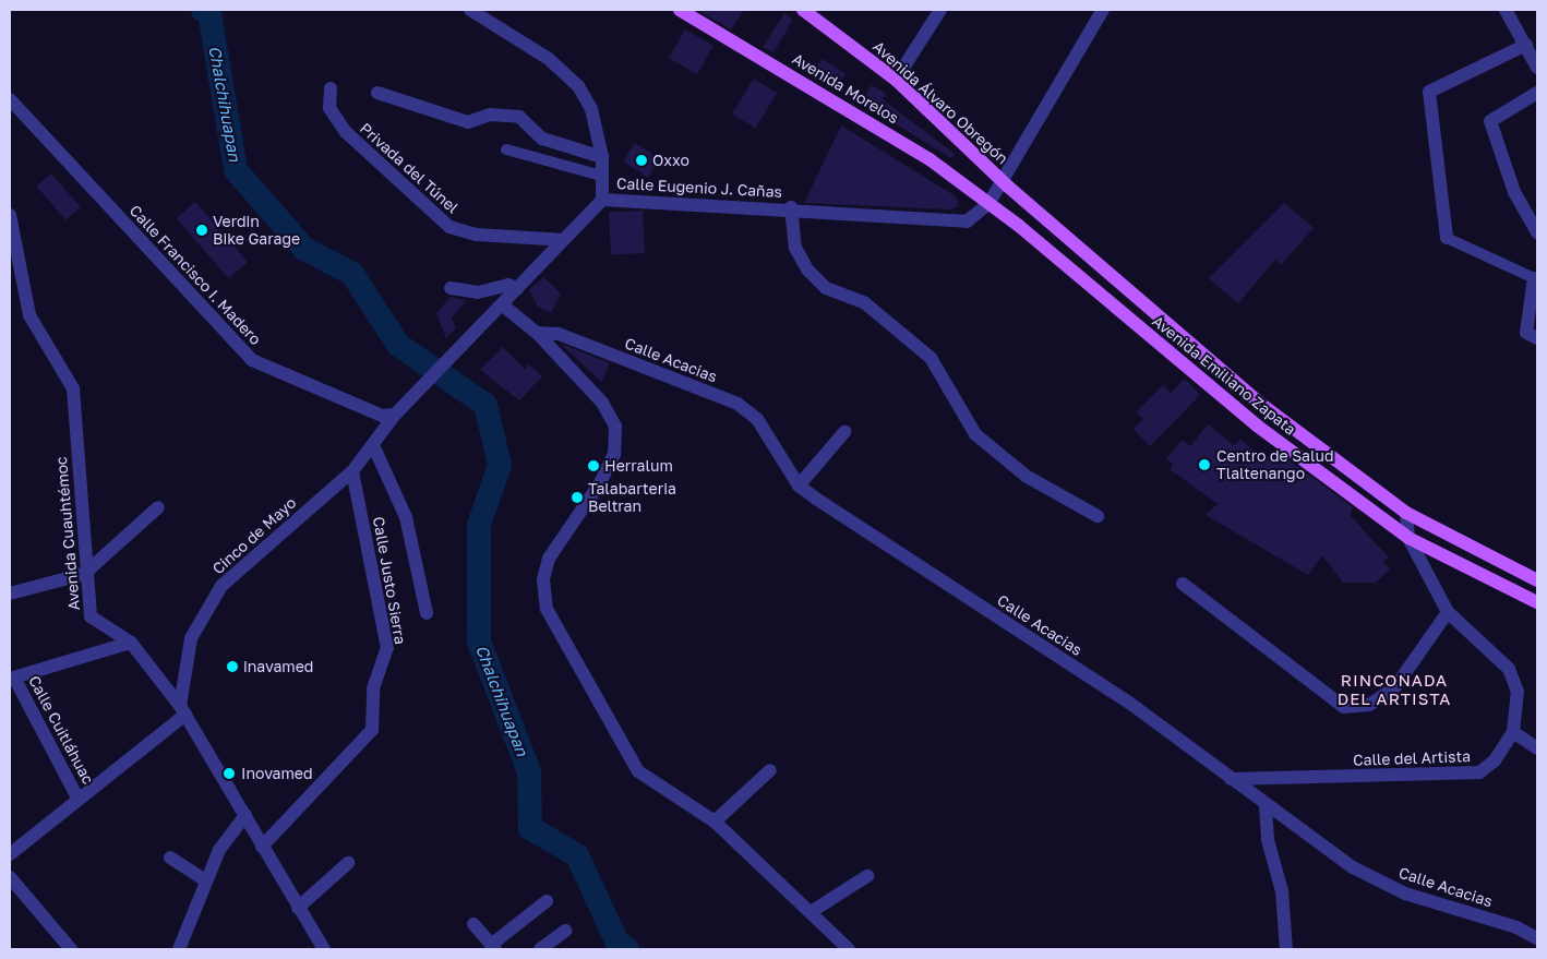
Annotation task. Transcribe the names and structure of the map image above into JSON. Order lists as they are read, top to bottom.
{
  "streets": {
    "main road": ["Avenida Morelos", "Avenida Álvaro Obregón", "Avenida Emiliano Zapata"],
    "street": [
      "Privada del Túnel",
      "Calle Eugenio J. Cañas",
      "Calle Francisco I. Madero",
      "Calle Acacias",
      "Avenida Cuauhtémoc",
      "Cinco de Mayo",
      "Calle Justo Sierra",
      "Calle Cuitláhuac",
      "Calle del Artista"
    ]
  },
  "crossings": [
    ["Avenida Morelos", "Calle Eugenio J. Cañas"],
    ["Avenida Morelos", "Avenida Emiliano Zapata"],
    ["Avenida Álvaro Obregón", "Calle Eugenio J. Cañas"],
    ["Avenida Álvaro Obregón", "Avenida Emiliano Zapata"],
    ["Privada del Túnel", "Calle Eugenio J. Cañas"],
    ["Calle Eugenio J. Cañas", "Calle Francisco I. Madero"],
    ["Calle Eugenio J. Cañas", "Avenida Emiliano Zapata"],
    ["Calle Eugenio J. Cañas", "Cinco de Mayo"],
    ["Calle Francisco I. Madero", "Cinco de Mayo"],
    ["Calle Acacias", "Calle del Artista"],
    ["Avenida Emiliano Zapata", "Calle del Artista"],
    ["Avenida Cuauhtémoc", "Cinco de Mayo"],
    ["Avenida Cuauhtémoc", "Calle Justo Sierra"],
    ["Cinco de Mayo", "Calle Justo Sierra"]
  ],
  "districts": ["RINCONADA DEL ARTISTA"],
  "water": ["Chalchihuapan"],
  "places": [
    "Oxxo",
    "Verdin Bike Garage",
    "Centro de Salud Tlaltenango",
    "Herralum",
    "Talabarteria Beltran",
    "inavamed",
    "Inovamed"
  ]
}
